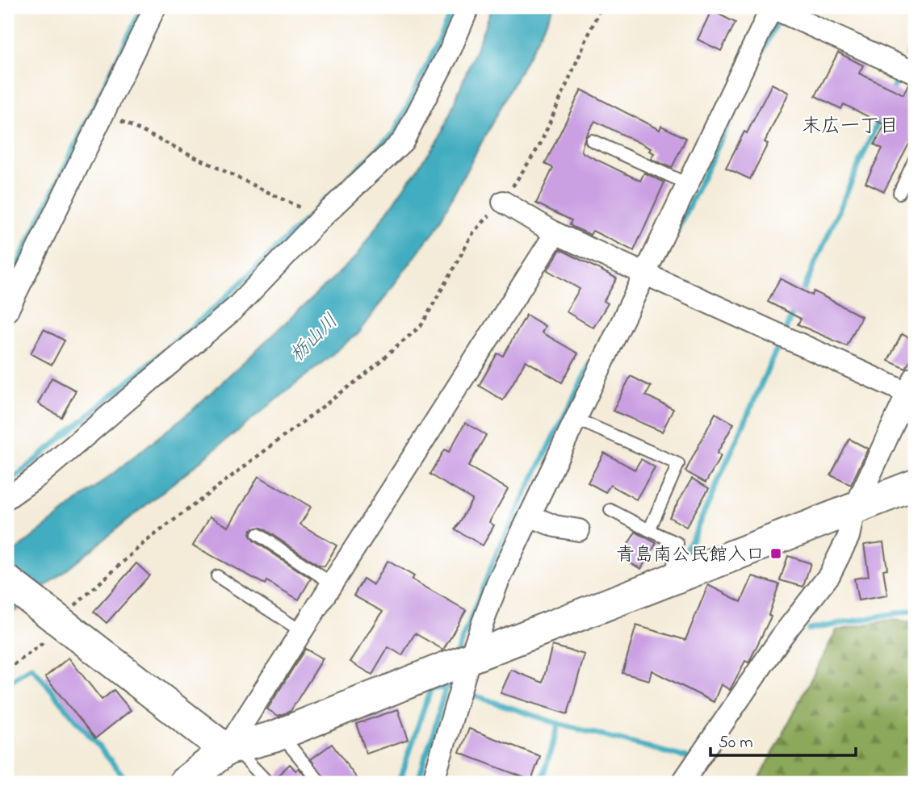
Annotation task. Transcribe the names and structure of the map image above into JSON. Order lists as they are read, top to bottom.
{
  "districts": ["末広一丁目"],
  "water": ["栃山川"],
  "places": {
    "transit": ["青島南公民館入口"]
  },
  "scale_bar": "50 m"
}
